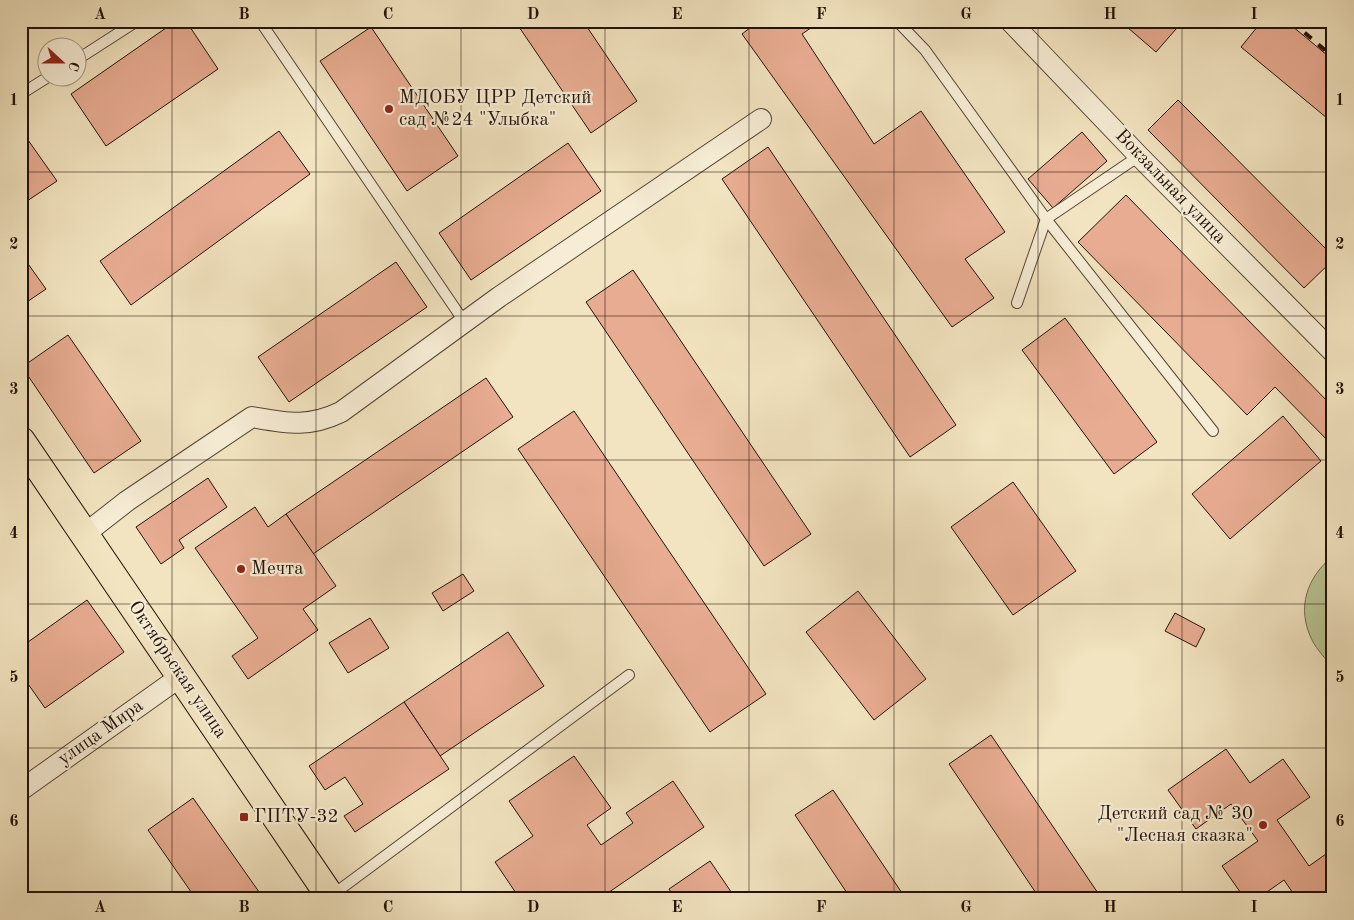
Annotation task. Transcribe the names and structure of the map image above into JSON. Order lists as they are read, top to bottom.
{
  "streets": {
    "main road": ["Октябрьская улица"],
    "street": ["Вокзальная улица", "улица Мира"]
  },
  "crossings": [
    ["Октябрьская улица", "улица Мира"]
  ],
  "places": {
    "other": ["МДОБУ ЦРР Детский сад №24 \"Улыбка\"", "Мечта", "Детский сад № 30 \"Лесная сказка\""],
    "transit": ["ГПТУ-32"]
  },
  "north": "right",
  "grid": {
    "columns": [
      "A",
      "B",
      "C",
      "D",
      "E",
      "F",
      "G",
      "H",
      "I"
    ],
    "rows": [
      "1",
      "2",
      "3",
      "4",
      "5",
      "6"
    ]
  }
}
